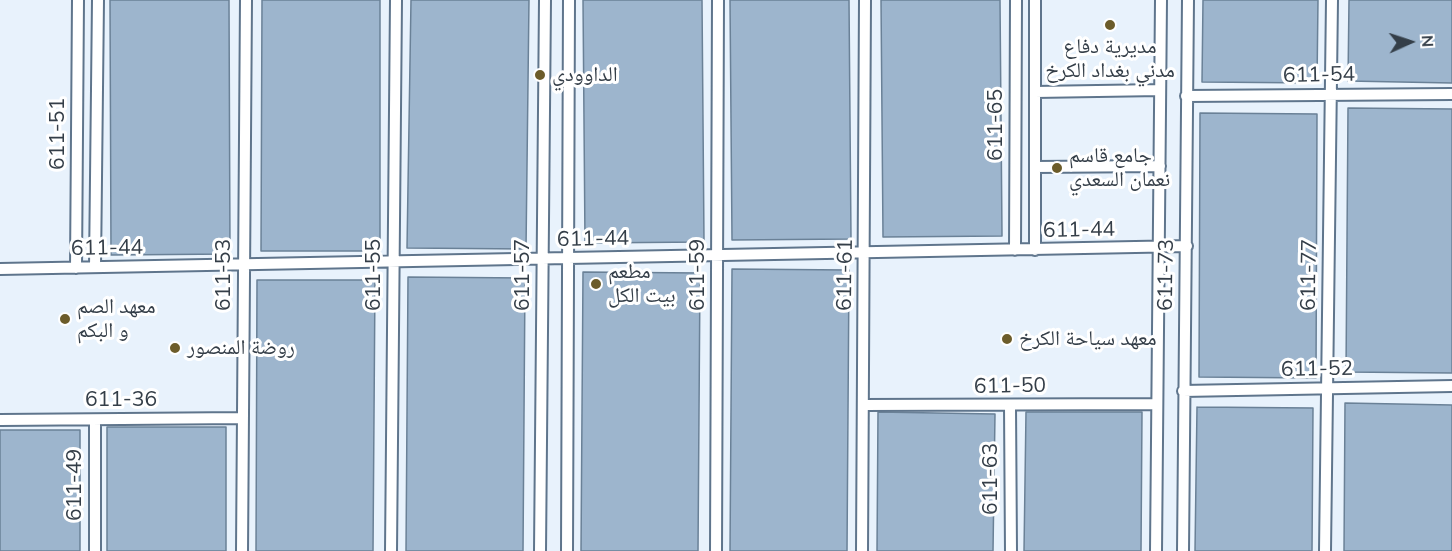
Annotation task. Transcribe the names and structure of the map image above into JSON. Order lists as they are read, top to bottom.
{
  "streets": {
    "street": [
      "611-54",
      "611-65",
      "611-51",
      "611-44",
      "611-53",
      "611-55",
      "611-57",
      "611-59",
      "611-61",
      "611-73",
      "611-77",
      "611-52",
      "611-50",
      "611-36",
      "611-63",
      "611-49"
    ]
  },
  "crossings": [
    ["611-54", "611-73"],
    ["611-54", "611-77"],
    ["611-65", "611-44"],
    ["611-51", "611-44"],
    ["611-44", "611-53"],
    ["611-44", "611-55"],
    ["611-44", "611-57"],
    ["611-44", "611-59"],
    ["611-44", "611-61"],
    ["611-44", "611-73"],
    ["611-53", "611-36"],
    ["611-61", "611-50"],
    ["611-73", "611-52"],
    ["611-73", "611-50"],
    ["611-77", "611-52"],
    ["611-50", "611-63"],
    ["611-36", "611-49"]
  ],
  "places": [
    "مديرية دفاع مدني بغداد الكرخ",
    "الداوودي",
    "جامع قاسم نعمان السعدي",
    "مطعم بيت الكل",
    "معهد الصم و البكم",
    "معهد سياحة الكرخ",
    "روضة المنصور"
  ],
  "north": "right"
}
